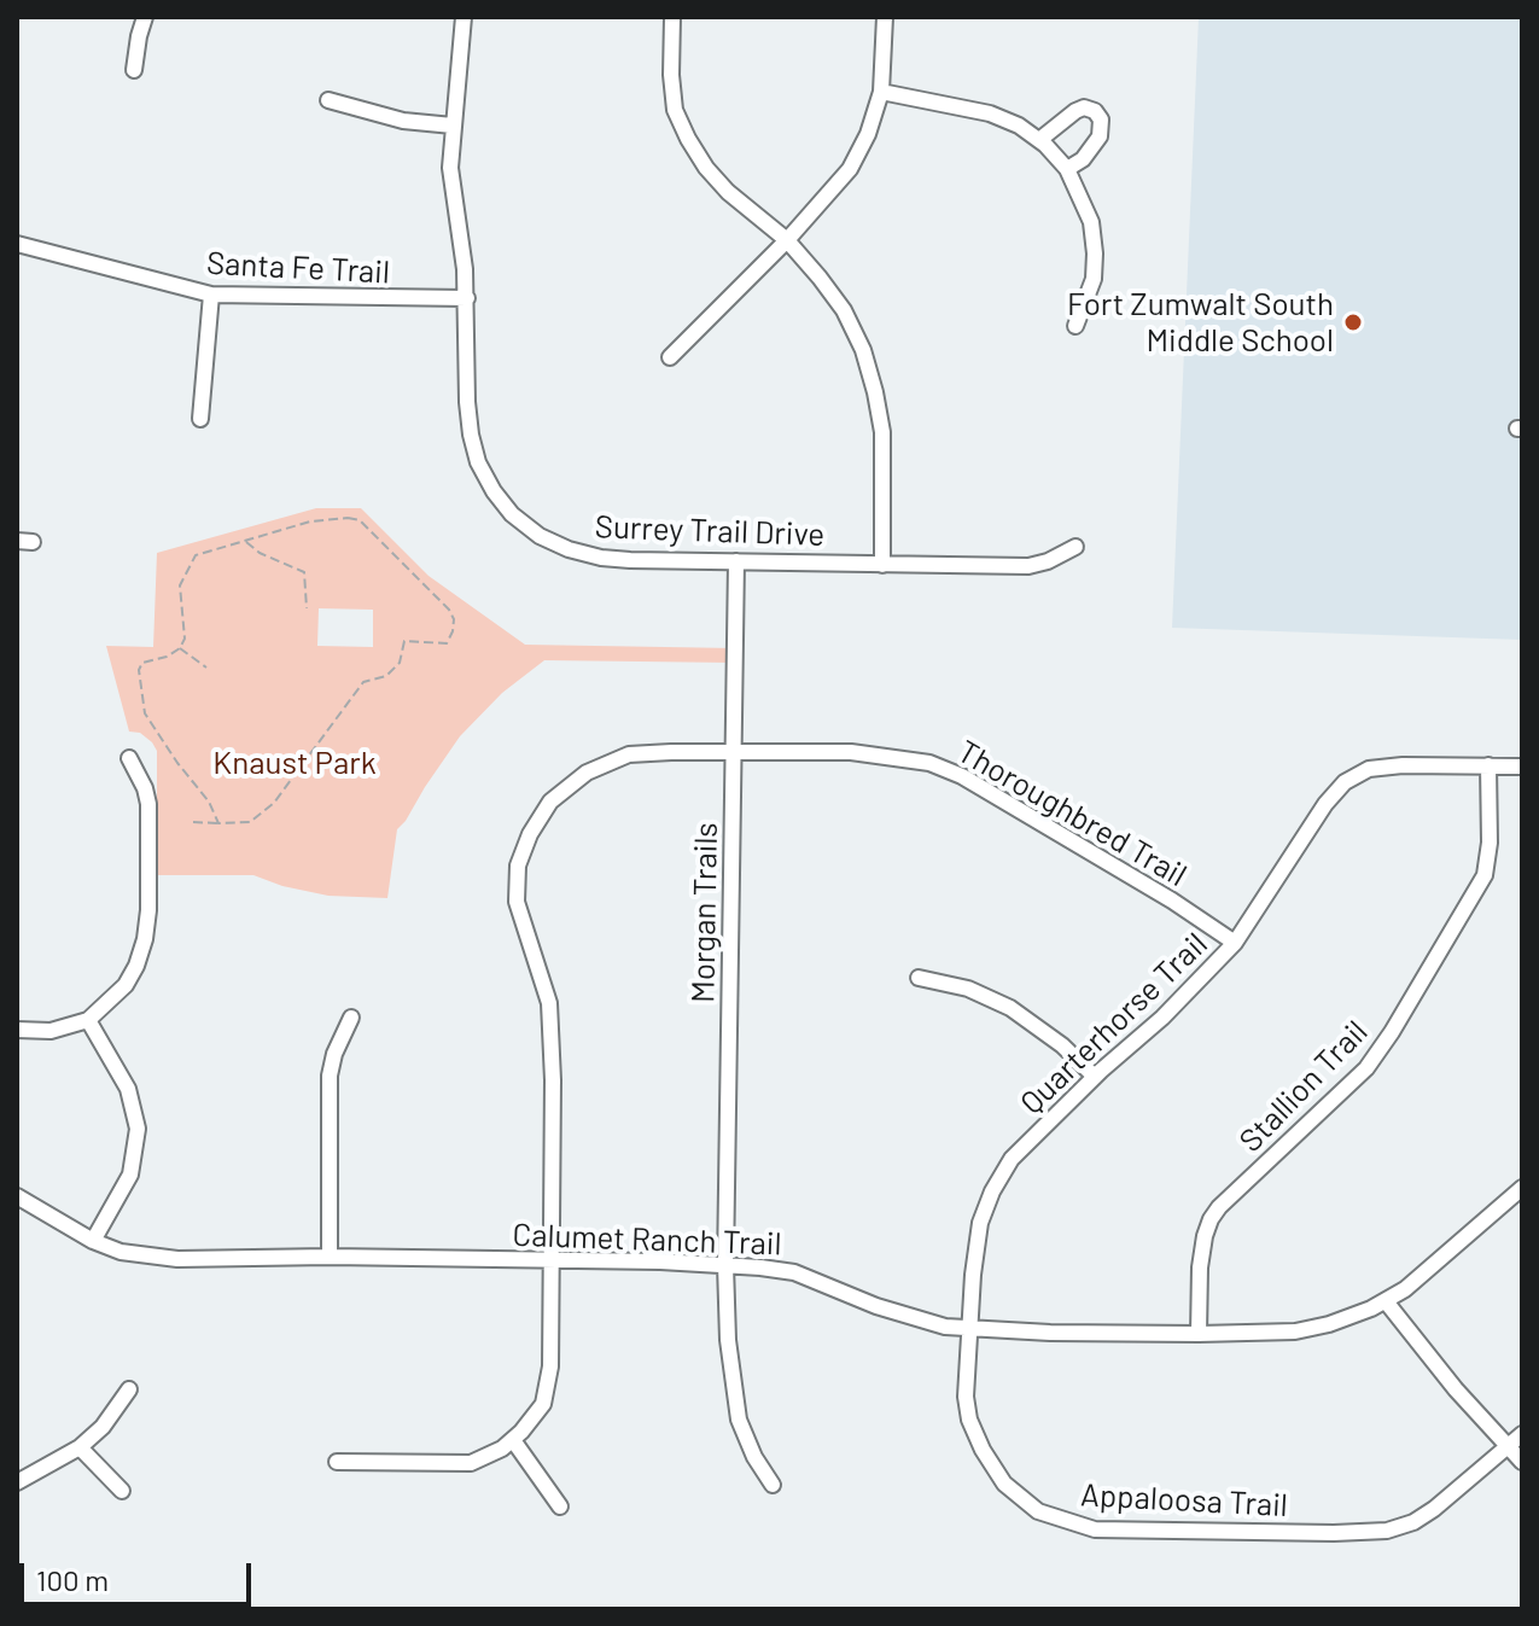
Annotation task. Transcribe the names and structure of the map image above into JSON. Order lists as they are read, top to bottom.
{
  "streets": {
    "street": [
      "Santa Fe Trail",
      "Surrey Trail Drive",
      "Thoroughbred Trail",
      "Morgan Trails",
      "Quarterhorse Trail",
      "Stallion Trail",
      "Calumet Ranch Trail",
      "Appaloosa Trail"
    ]
  },
  "crossings": [
    ["Santa Fe Trail", "Surrey Trail Drive"],
    ["Surrey Trail Drive", "Morgan Trails"],
    ["Thoroughbred Trail", "Morgan Trails"],
    ["Thoroughbred Trail", "Quarterhorse Trail"],
    ["Thoroughbred Trail", "Calumet Ranch Trail"],
    ["Morgan Trails", "Calumet Ranch Trail"],
    ["Quarterhorse Trail", "Stallion Trail"],
    ["Quarterhorse Trail", "Calumet Ranch Trail"],
    ["Quarterhorse Trail", "Appaloosa Trail"],
    ["Stallion Trail", "Calumet Ranch Trail"],
    ["Calumet Ranch Trail", "Appaloosa Trail"]
  ],
  "parks": ["Knaust Park"],
  "places": ["Fort Zumwalt South Middle School"],
  "scale_bar": "100 m"
}
